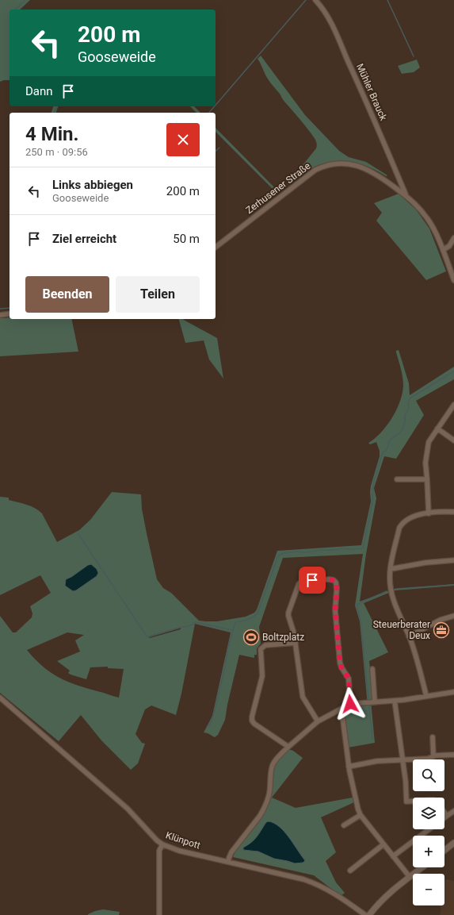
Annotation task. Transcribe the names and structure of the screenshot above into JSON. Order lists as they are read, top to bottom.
{
  "streets": {
    "street": ["Mühler Brauck", "Zerhusener Straße", "Klünpott"]
  },
  "crossings": [
    ["Mühler Brauck", "Zerhusener Straße"]
  ],
  "places": {
    "office": ["Steuerberater Deux"],
    "sports": ["Boltzplatz"]
  },
  "page": {
    "turn": ["200 m", "Gooseweide"],
    "then": "Dann",
    "heading": ["4 Min.", "250 m · 09:56"],
    "list": [
      {
        "name": "Links abbiegen",
        "note": "Gooseweide",
        "value": "200 m"
      },
      {
        "name": "Ziel erreicht",
        "value": "50 m"
      }
    ],
    "buttons": ["Beenden", "Teilen"],
    "map_buttons": ["+", "−"]
  }
}
